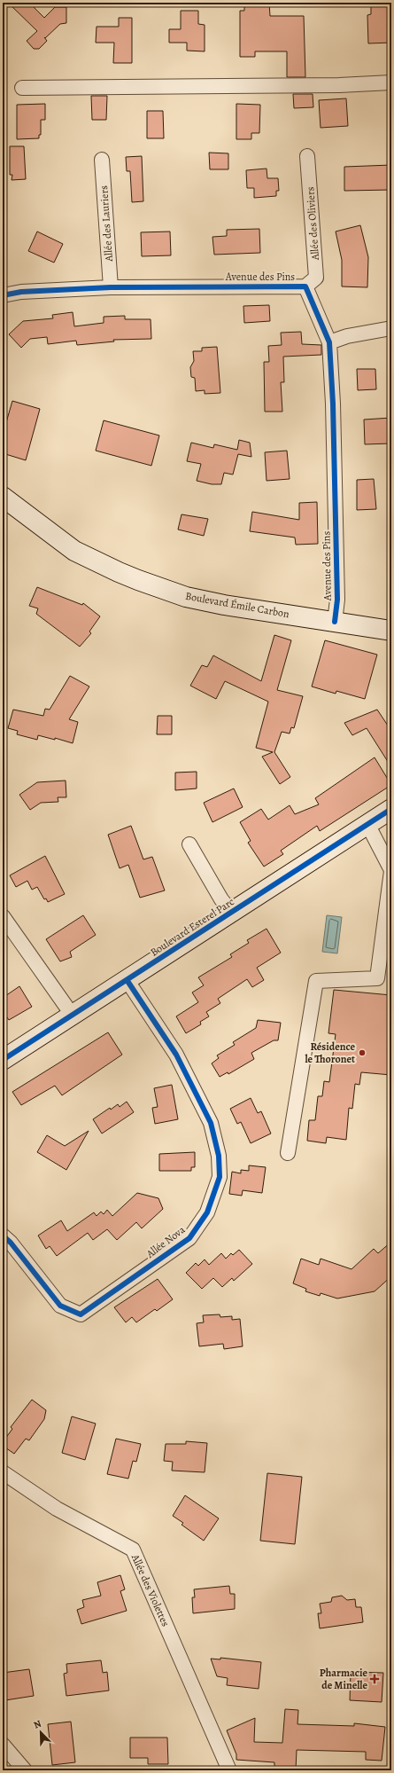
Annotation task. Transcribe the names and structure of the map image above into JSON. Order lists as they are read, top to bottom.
{
  "streets": {
    "street": [
      "Allée des Lauriers",
      "Allée des Oliviers",
      "Avenue des Pins",
      "Boulevard Émile Carbon",
      "Boulevard Esterel Parc",
      "Allée Nova",
      "Allée des Violettes"
    ]
  },
  "crossings": [
    ["Allée des Lauriers", "Avenue des Pins"],
    ["Allée des Oliviers", "Avenue des Pins"],
    ["Avenue des Pins", "Boulevard Émile Carbon"],
    ["Boulevard Esterel Parc", "Allée Nova"]
  ],
  "places": {
    "other": ["Résidence le Thoronet"],
    "health": ["Pharmacie de Minelle"]
  },
  "north": "top left"
}
